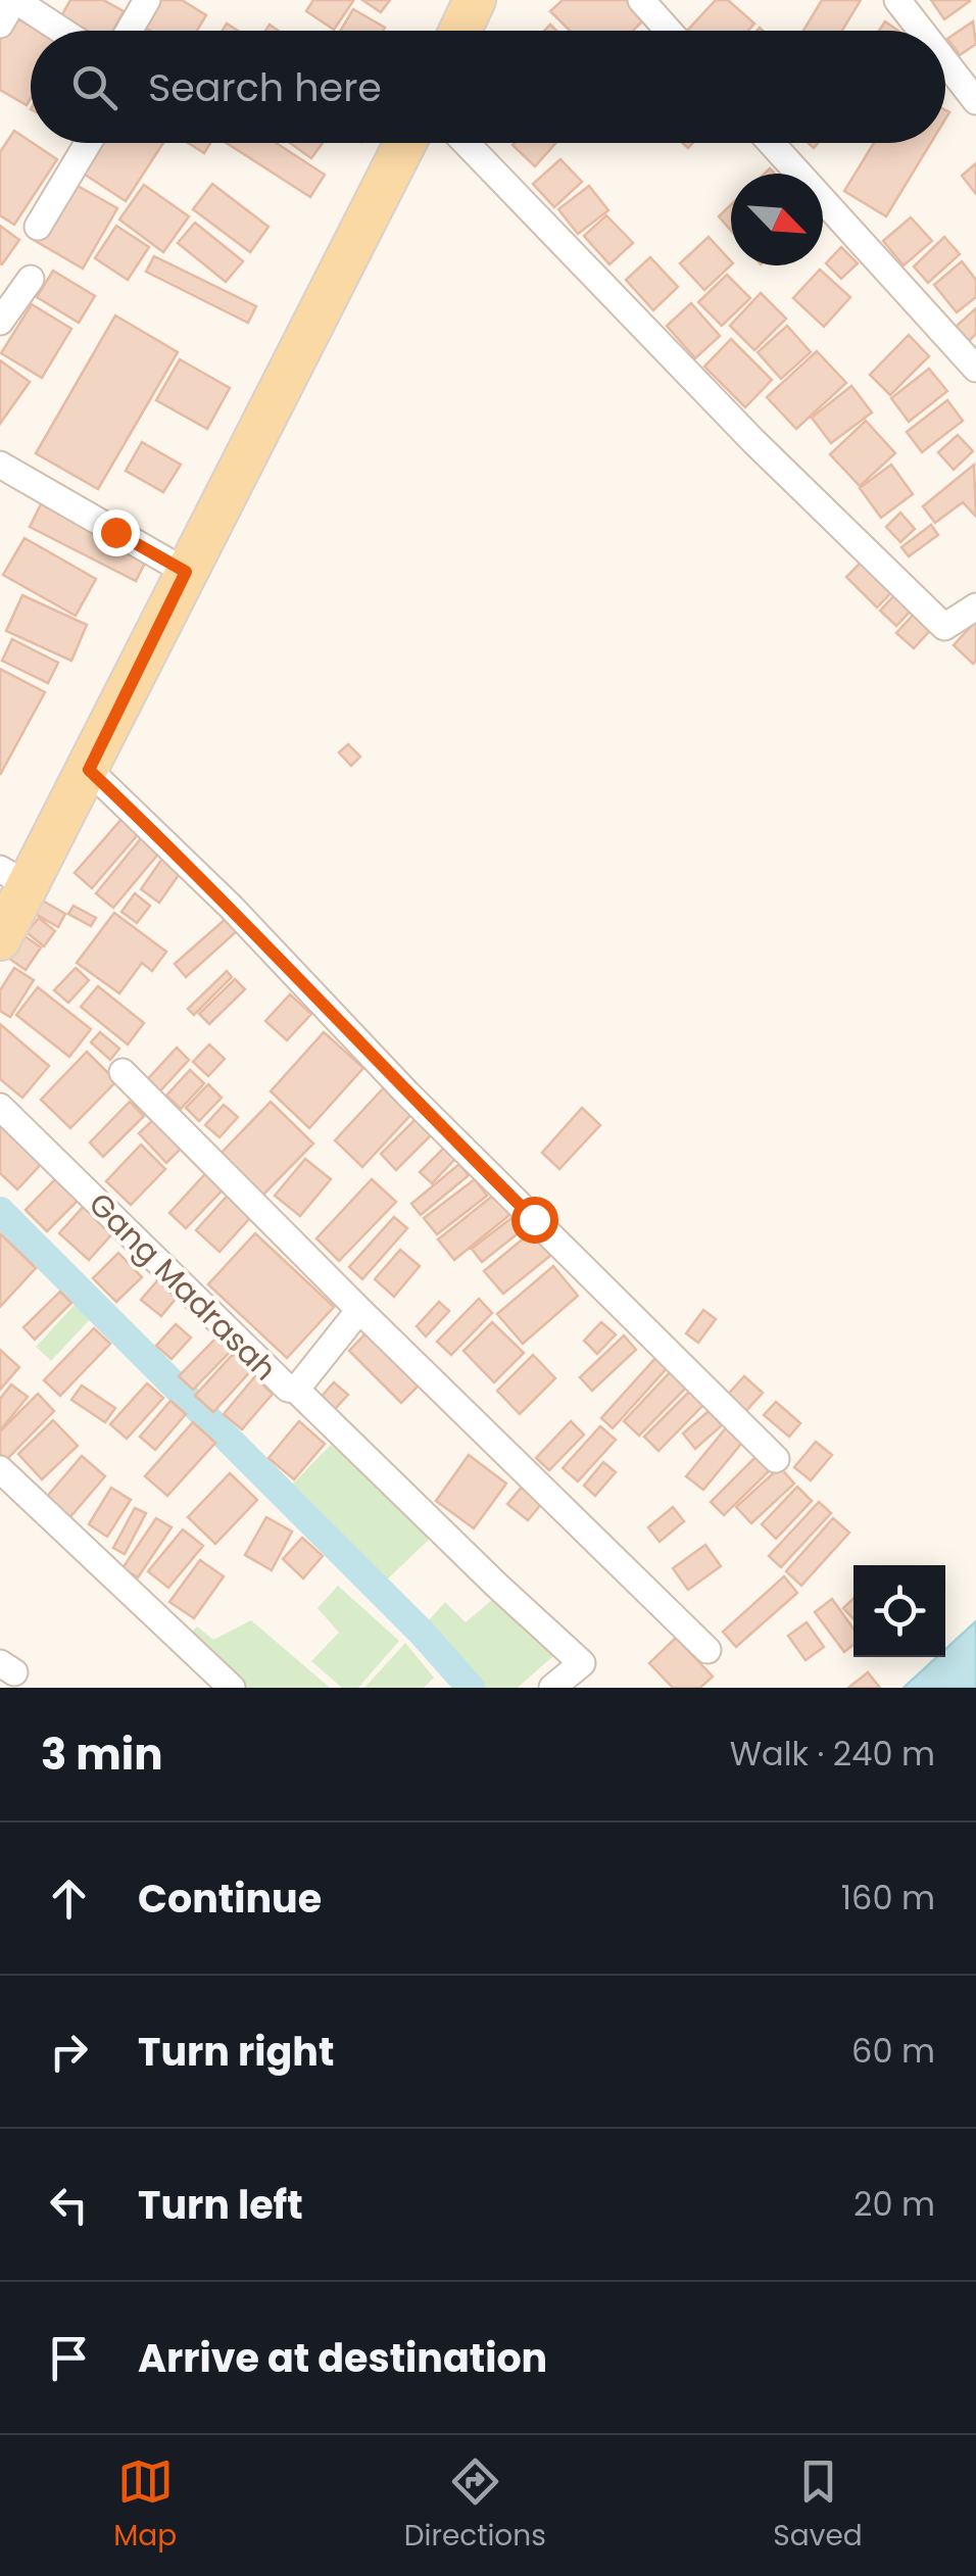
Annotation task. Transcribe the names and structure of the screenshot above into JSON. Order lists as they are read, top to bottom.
{
  "streets": {
    "street": ["Gang Madrasah"]
  },
  "north": "bottom right",
  "page": {
    "search": "Search here",
    "heading": ["3 min", "Walk · 240 m"],
    "list": [
      ["Continue", "160 m"],
      ["Turn right", "60 m"],
      ["Turn left", "20 m"],
      "Arrive at destination"
    ],
    "nav": ["Map", "Directions", "Saved"]
  }
}
